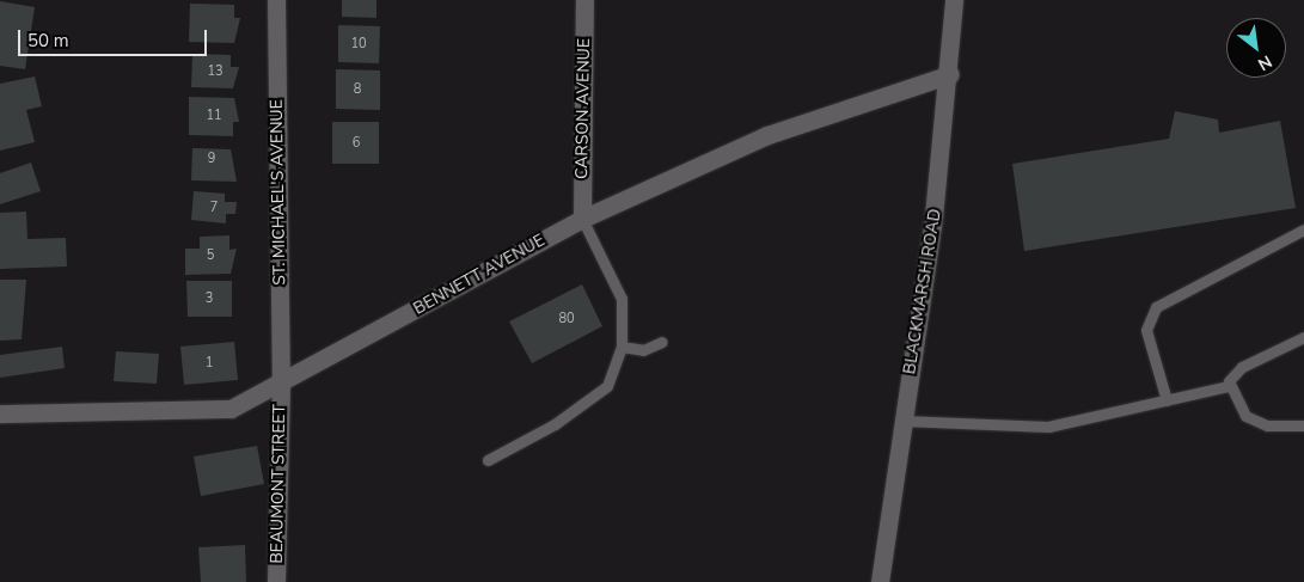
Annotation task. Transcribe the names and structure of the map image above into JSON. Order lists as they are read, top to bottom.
{
  "streets": {
    "street": [
      "CARSON AVENUE",
      "ST. MICHAEL'S AVENUE",
      "BENNETT AVENUE",
      "BLACKMARSH ROAD",
      "BEAUMONT STREET"
    ]
  },
  "crossings": [
    ["CARSON AVENUE", "BENNETT AVENUE"],
    ["ST. MICHAEL'S AVENUE", "BENNETT AVENUE"],
    ["ST. MICHAEL'S AVENUE", "BEAUMONT STREET"],
    ["BENNETT AVENUE", "BLACKMARSH ROAD"],
    ["BENNETT AVENUE", "BEAUMONT STREET"]
  ],
  "house_numbers": [
    "10",
    "13",
    "8",
    "11",
    "6",
    "9",
    "7",
    "5",
    "3",
    "80",
    "1"
  ],
  "scale_bar": "50 m",
  "north": "bottom right"
}
